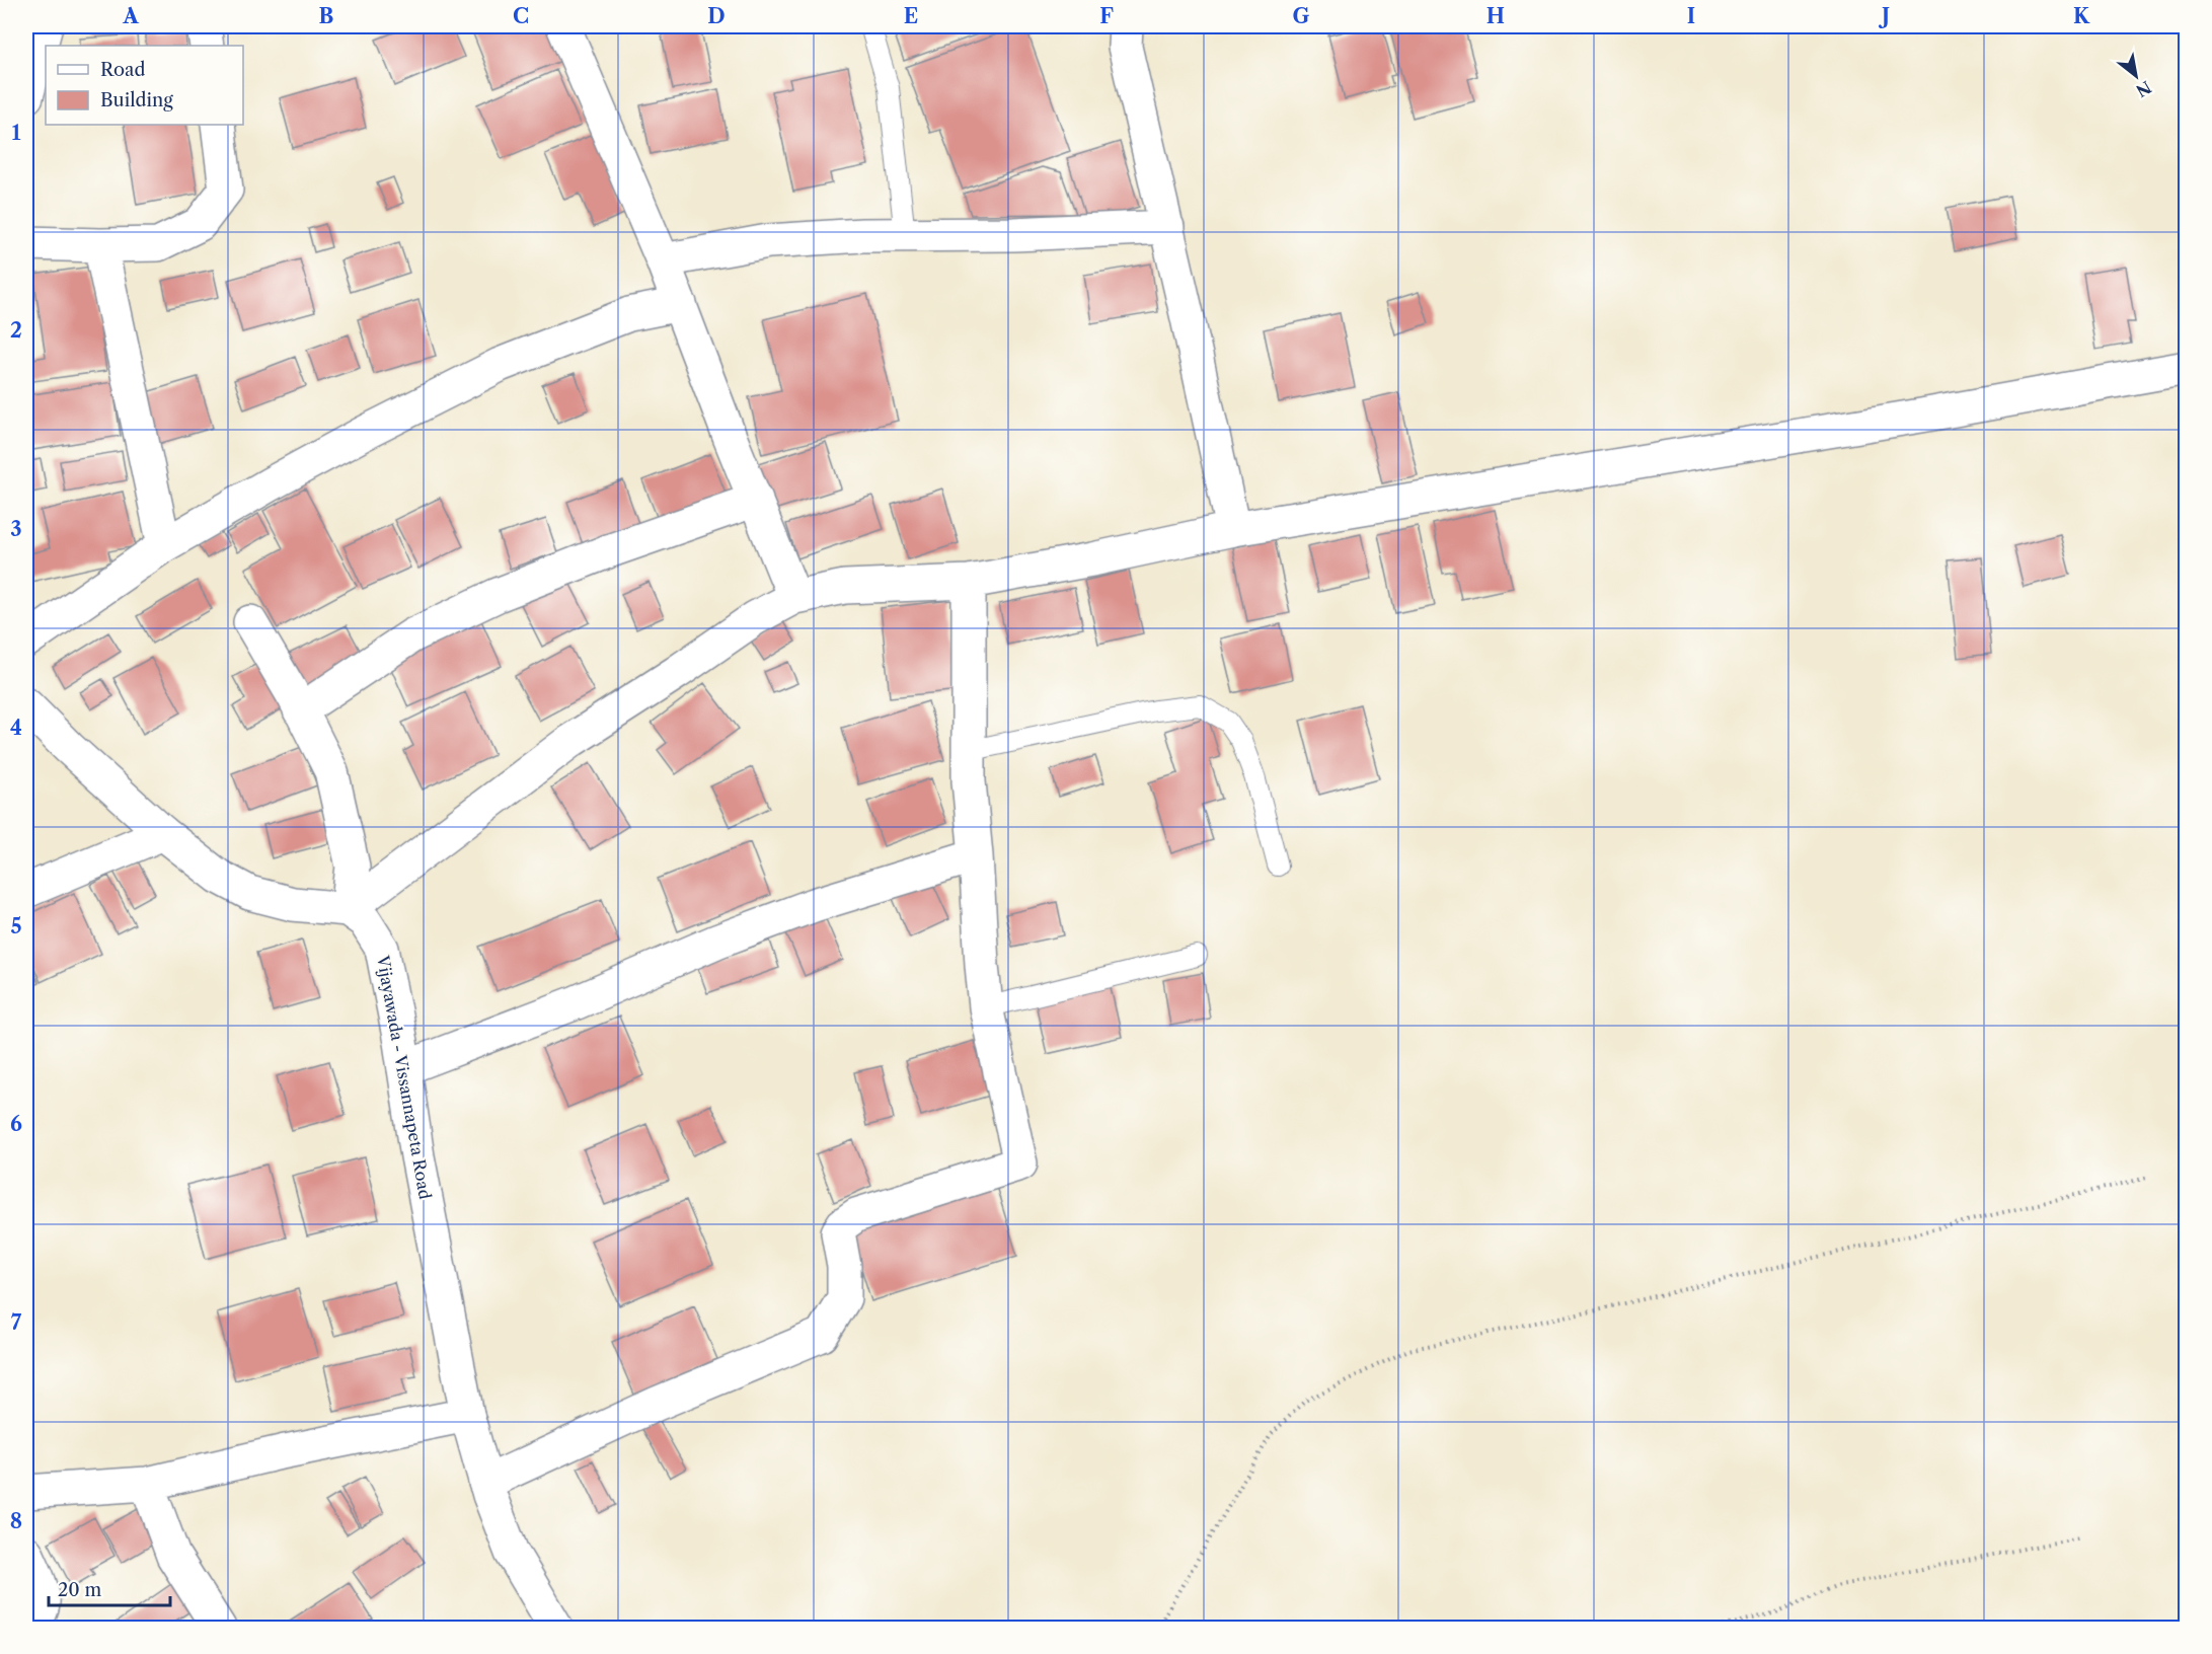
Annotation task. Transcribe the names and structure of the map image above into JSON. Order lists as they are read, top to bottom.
{
  "streets": {
    "street": ["Vijayawada - Vissannapeta Road"]
  },
  "legend": ["Road", "Building"],
  "scale_bar": "20 m",
  "north": "bottom right",
  "grid": {
    "columns": [
      "A",
      "B",
      "C",
      "D",
      "E",
      "F",
      "G",
      "H",
      "I",
      "J",
      "K"
    ],
    "rows": [
      "1",
      "2",
      "3",
      "4",
      "5",
      "6",
      "7",
      "8"
    ]
  }
}
